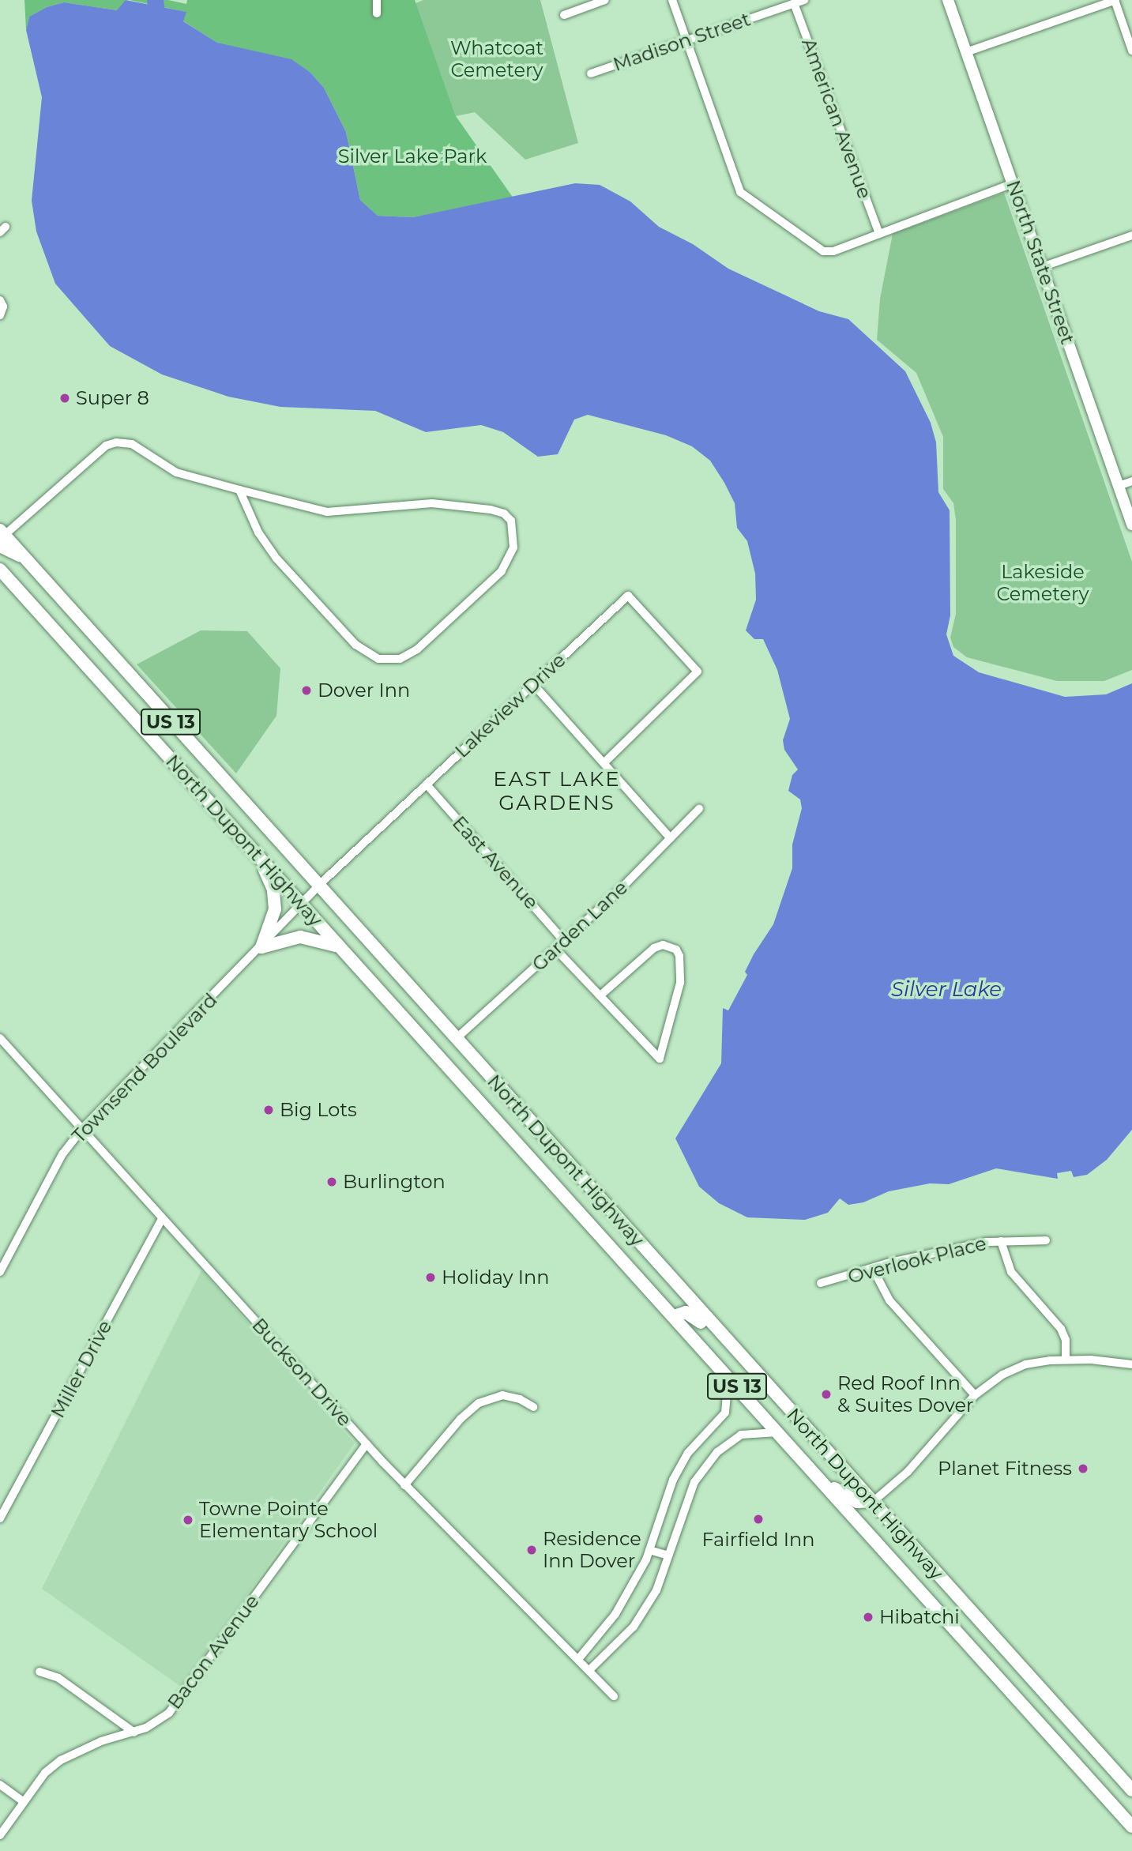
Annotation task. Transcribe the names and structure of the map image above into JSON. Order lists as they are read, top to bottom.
{
  "streets": {
    "highway": ["US 13", "North Dupont Highway"],
    "main road": ["North State Street"],
    "street": [
      "Madison Street",
      "American Avenue",
      "Lakeview Drive",
      "East Avenue",
      "Garden Lane",
      "Townsend Boulevard",
      "Overlook Place",
      "Miller Drive",
      "Buckson Drive",
      "Bacon Avenue"
    ]
  },
  "crossings": [
    ["Madison Street", "American Avenue"],
    ["Lakeview Drive", "North Dupont Highway"],
    ["Lakeview Drive", "East Avenue"],
    ["Lakeview Drive", "Townsend Boulevard"],
    ["North Dupont Highway", "Garden Lane"],
    ["North Dupont Highway", "Townsend Boulevard"],
    ["East Avenue", "Garden Lane"],
    ["Townsend Boulevard", "Buckson Drive"],
    ["Miller Drive", "Buckson Drive"],
    ["Buckson Drive", "Bacon Avenue"]
  ],
  "districts": ["EAST LAKE GARDENS"],
  "water": ["Silver Lake"],
  "parks": ["Whatcoat Cemetery", "Silver Lake Park", "Lakeside Cemetery"],
  "places": [
    "Super 8",
    "Dover Inn",
    "Big Lots",
    "Burlington",
    "Holiday Inn",
    "Red Roof Inn & Suites Dover",
    "Planet Fitness",
    "Fairfield Inn",
    "Towne Pointe Elementary School",
    "Residence Inn Dover",
    "Hibatchi"
  ]
}
